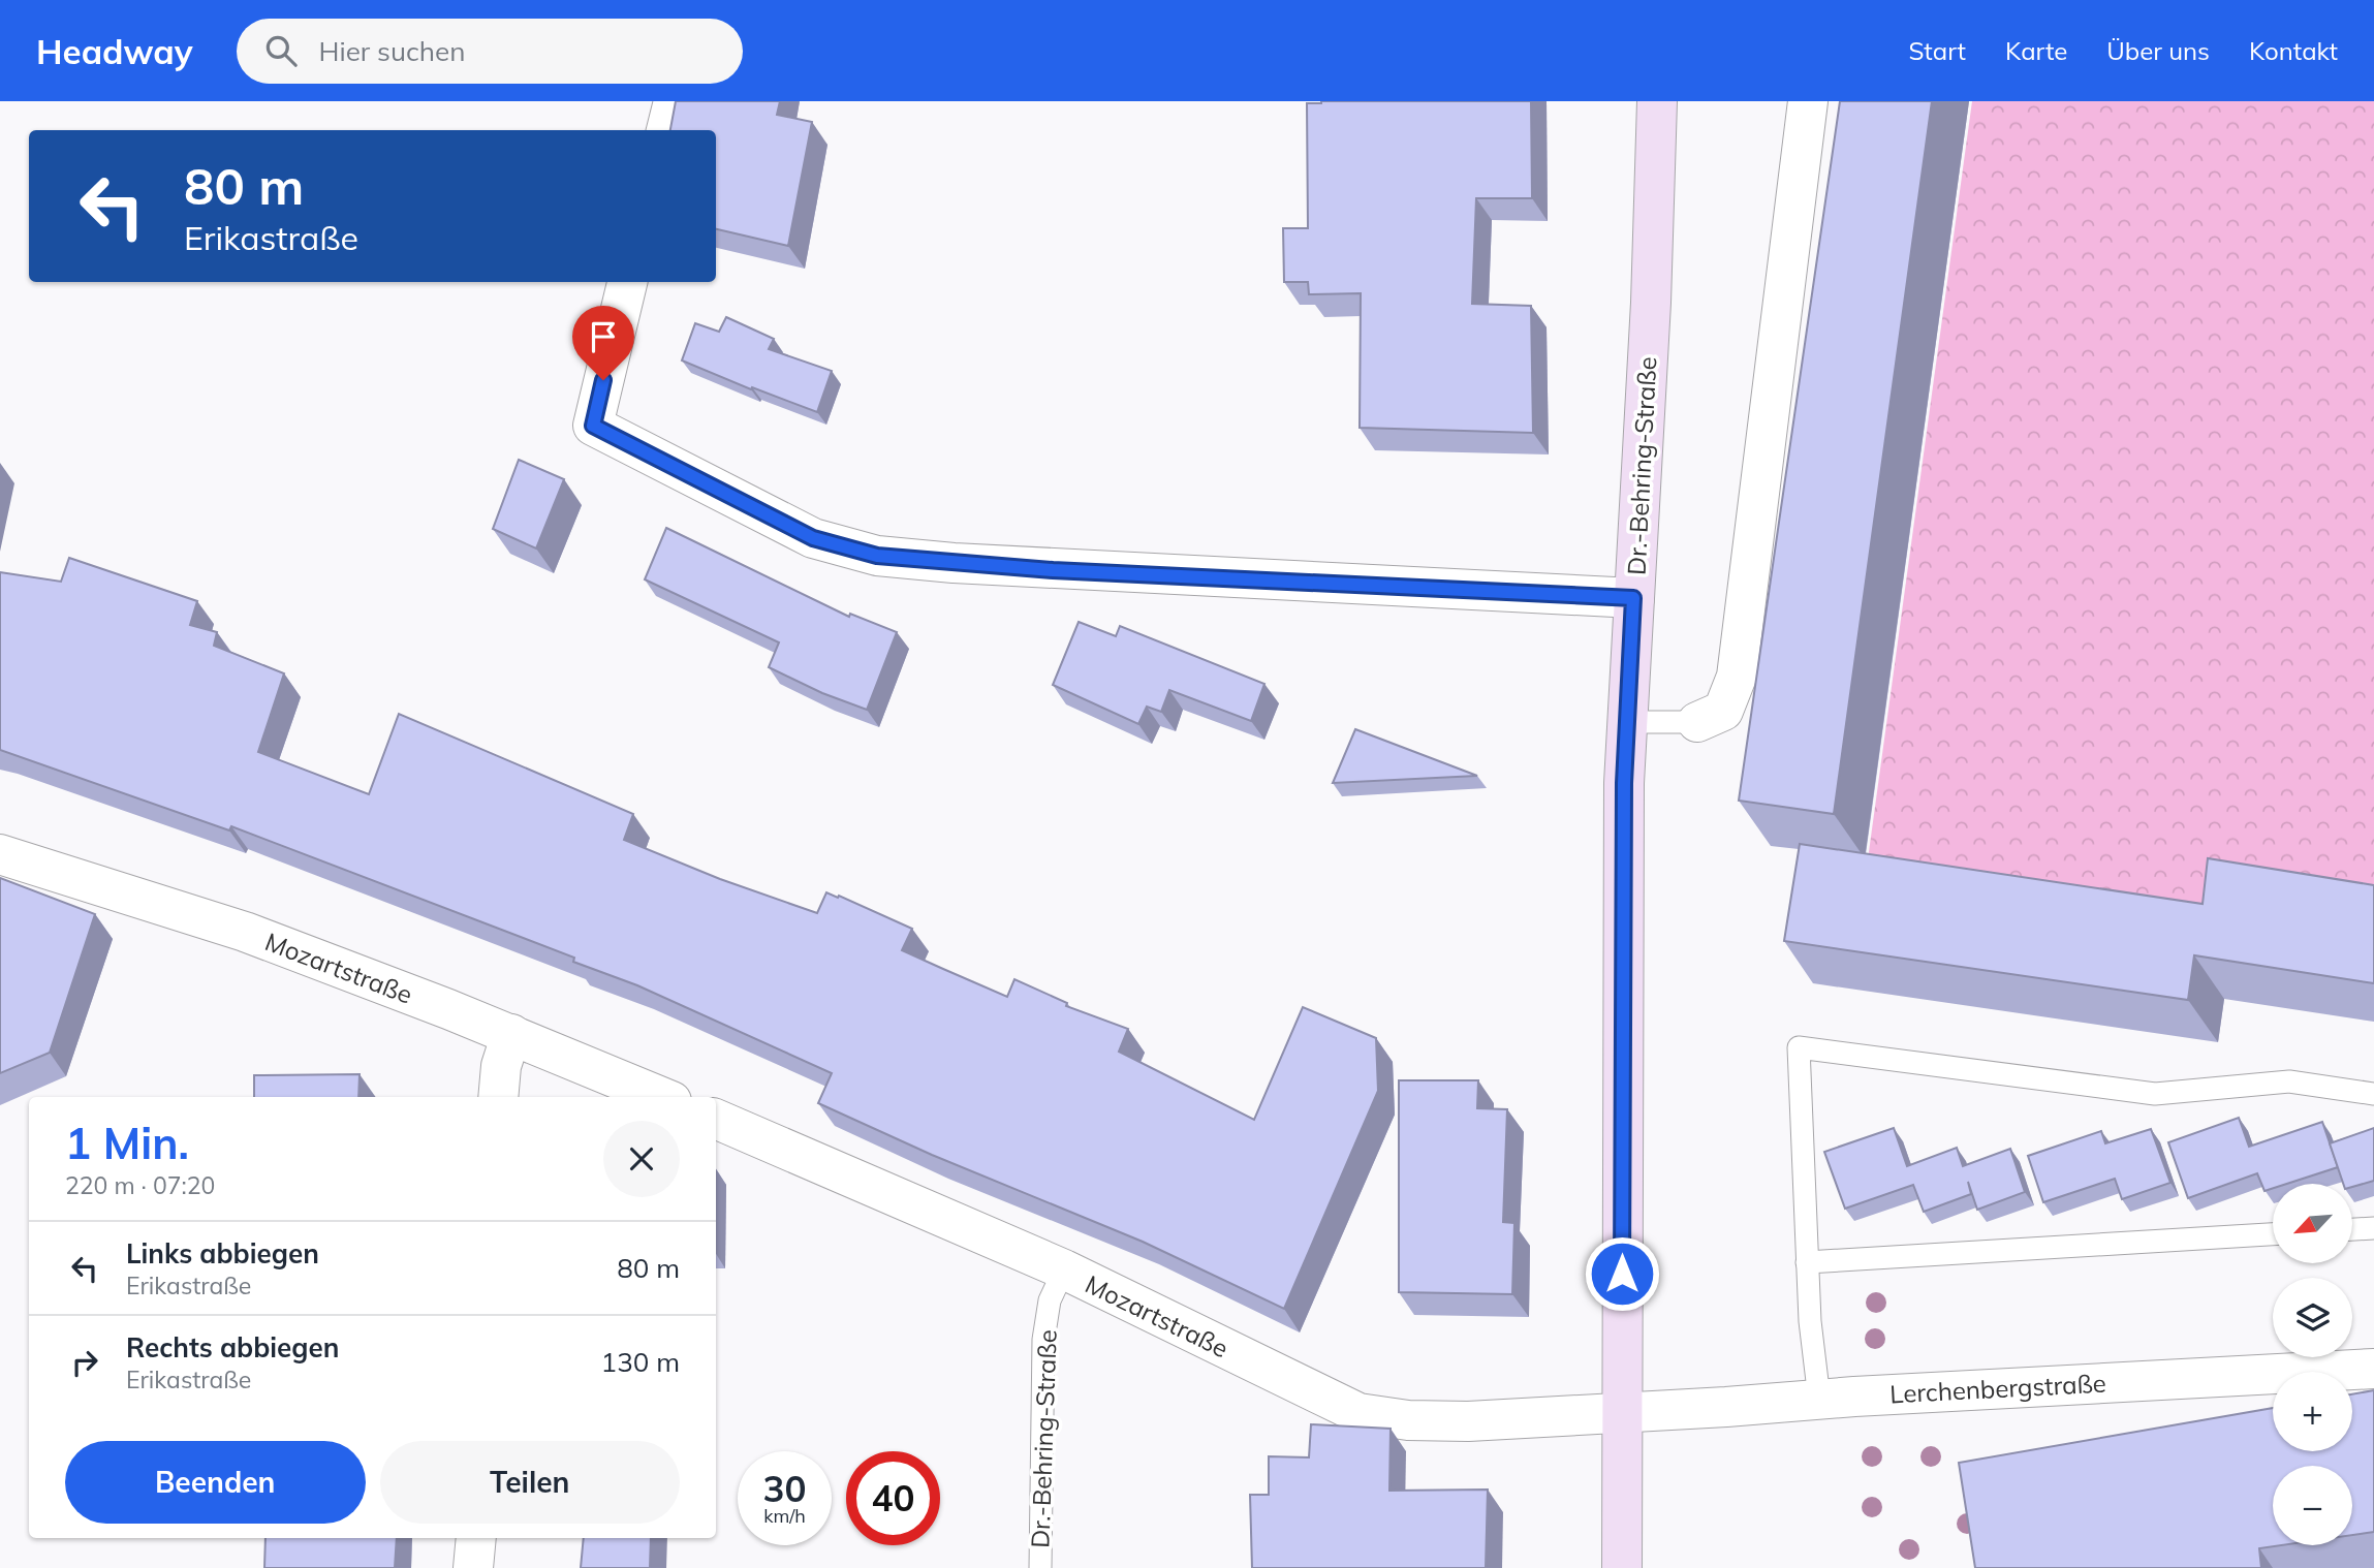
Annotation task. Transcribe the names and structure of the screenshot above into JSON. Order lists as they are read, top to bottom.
{
  "streets": {
    "street": ["Dr.-Behring-Straße", "Mozartstraße", "Lerchenbergstraße"]
  },
  "crossings": [
    ["Dr.-Behring-Straße", "Mozartstraße"],
    ["Dr.-Behring-Straße", "Lerchenbergstraße"],
    ["Mozartstraße", "Lerchenbergstraße"]
  ],
  "north": "bottom left",
  "page": {
    "header": "Headway",
    "search": "Hier suchen",
    "nav": [
      "Start",
      "Karte",
      "Über uns",
      "Kontakt"
    ],
    "turn": ["80 m", "Erikastraße"],
    "heading": ["1 Min.", "220 m · 07:20"],
    "map_buttons": ["+", "−"],
    "list": [
      {
        "name": "Links abbiegen",
        "note": "Erikastraße",
        "value": "80 m"
      },
      {
        "name": "Rechts abbiegen",
        "note": "Erikastraße",
        "value": "130 m"
      }
    ],
    "buttons": ["Beenden", "Teilen"],
    "speed": "30 km/h",
    "limit": "40"
  }
}
